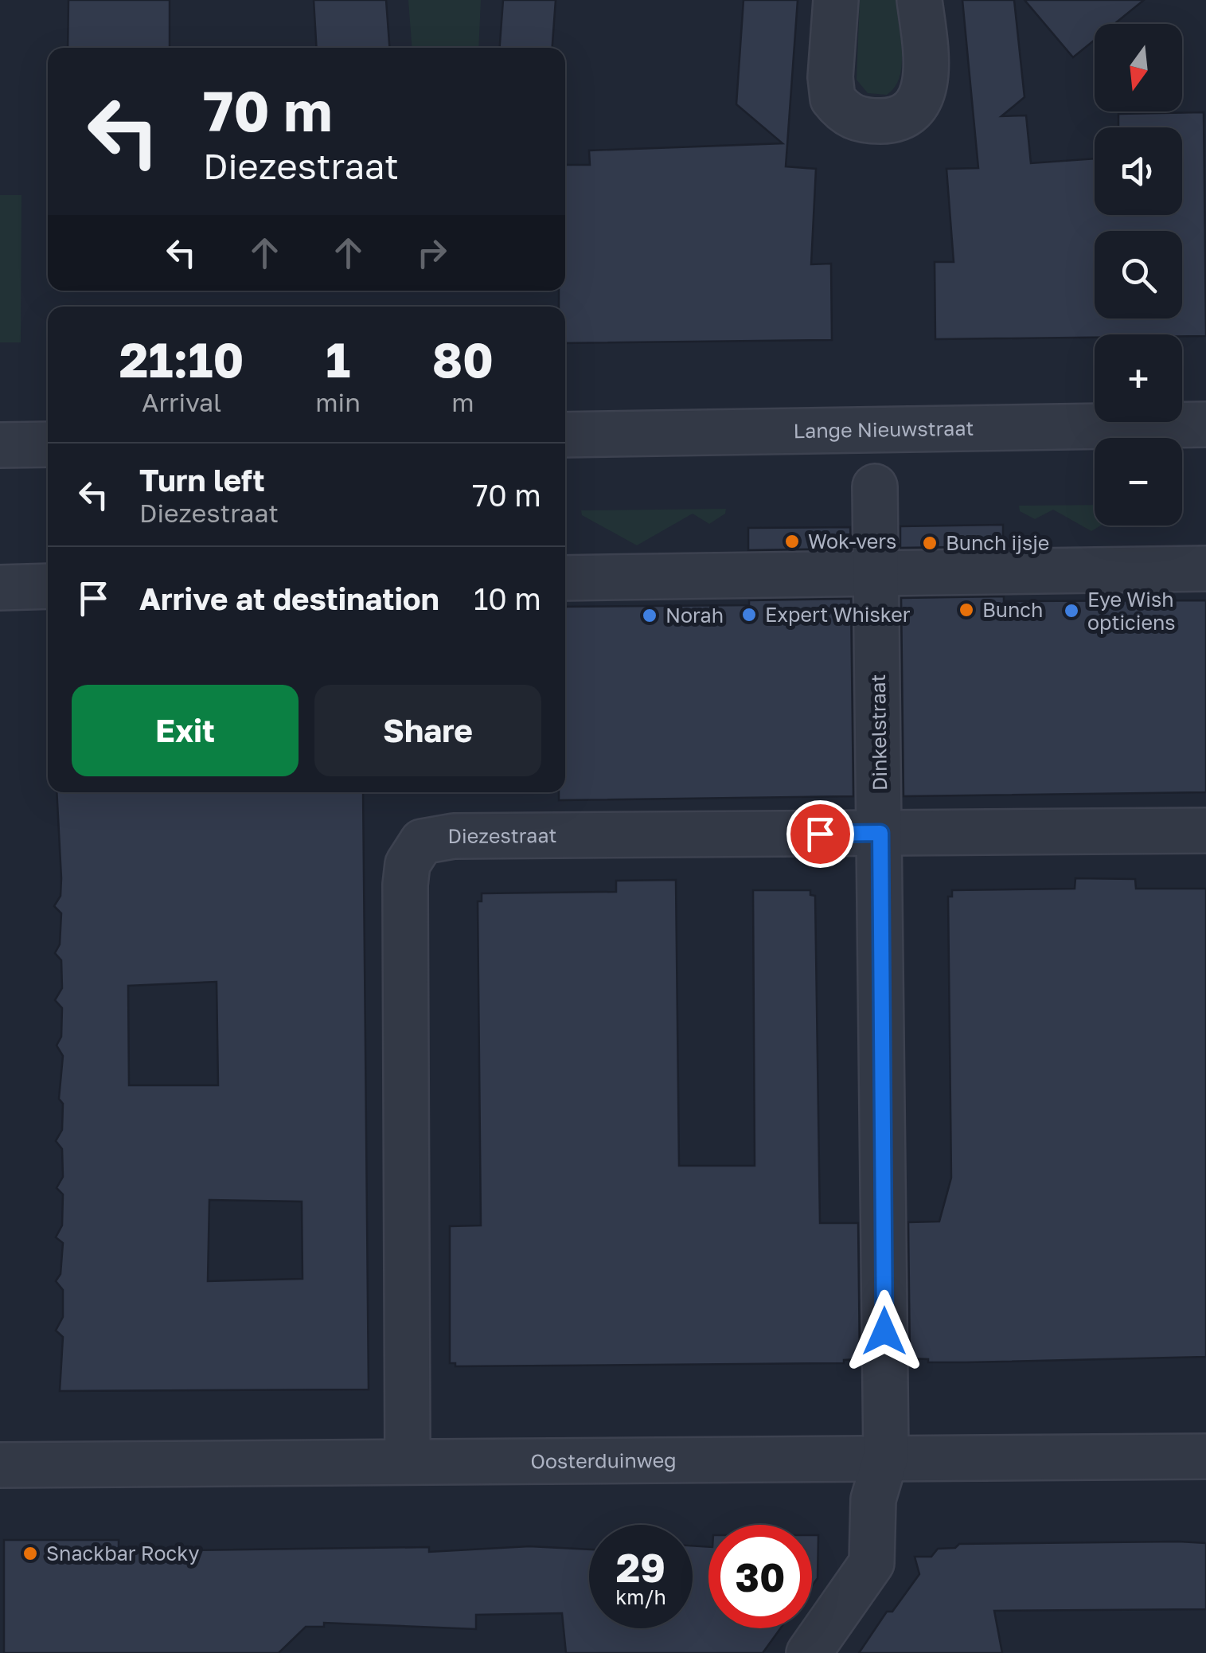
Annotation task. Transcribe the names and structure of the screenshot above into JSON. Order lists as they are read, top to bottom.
{
  "streets": {
    "street": [
      "Lange Nieuwstraat",
      "Dinkelstraat",
      "Diezestraat",
      "Oosterduinweg"
    ]
  },
  "crossings": [
    ["Dinkelstraat", "Diezestraat"],
    ["Dinkelstraat", "Oosterduinweg"],
    ["Diezestraat", "Oosterduinweg"]
  ],
  "places": [
    "Wok-vers",
    "Bunch ijsje",
    "Bunch",
    "Eye Wish opticiens",
    "Expert Whisker",
    "Norah",
    "Snackbar Rocky"
  ],
  "north": "bottom",
  "page": {
    "map_buttons": ["+", "−"],
    "turn": ["70 m", "Diezestraat"],
    "eta": [
      "21:10",
      "Arrival",
      "1",
      "min",
      "80",
      "m"
    ],
    "list": [
      {
        "name": "Turn left",
        "note": "Diezestraat",
        "value": "70 m"
      },
      {
        "name": "Arrive at destination",
        "value": "10 m"
      }
    ],
    "buttons": ["Exit", "Share"],
    "speed": "29 km/h",
    "limit": "30"
  }
}
